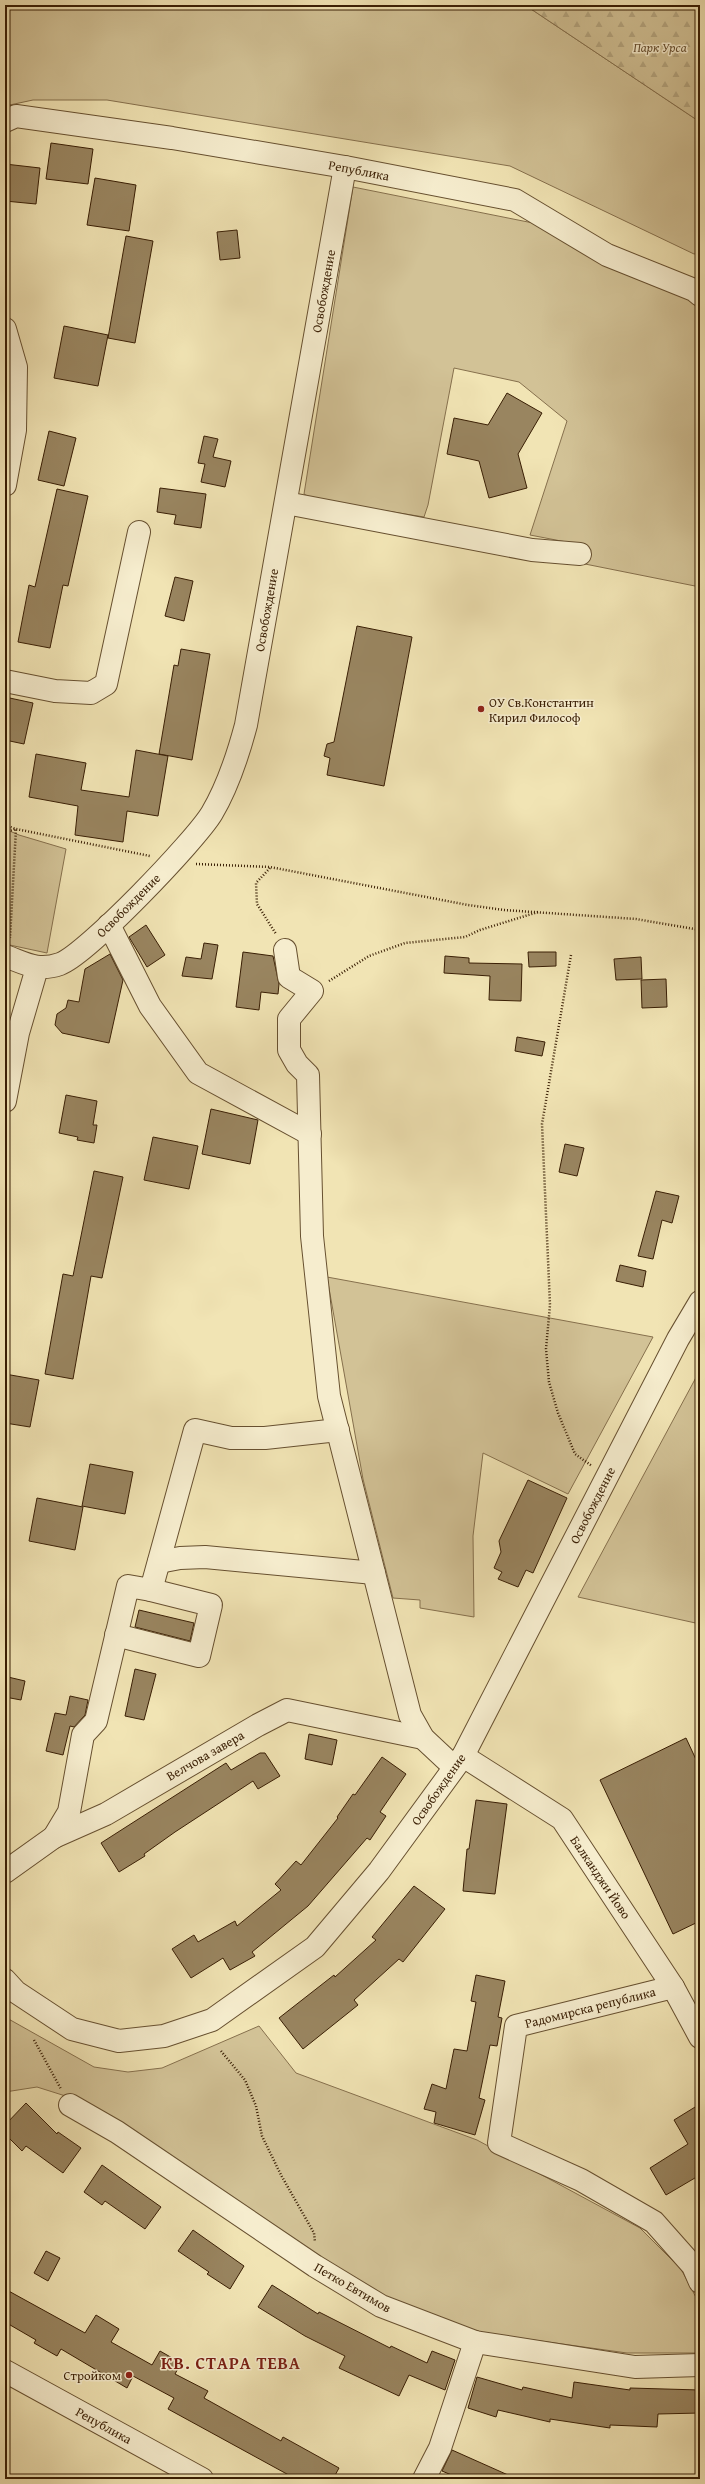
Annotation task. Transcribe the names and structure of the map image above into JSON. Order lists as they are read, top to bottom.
{
  "streets": {
    "street": [
      "Република",
      "Освобождение",
      "Велчова завера",
      "Балканджи Йово",
      "Радомирска република",
      "Петко Евтимов"
    ]
  },
  "crossings": [
    ["Република", "Освобождение"],
    ["Освобождение", "Балканджи Йово"],
    ["Велчова завера", "Балканджи Йово"],
    ["Балканджи Йово", "Радомирска република"]
  ],
  "districts": ["КВ. СТАРА ТЕВА"],
  "parks": ["Парк Урса"],
  "places": ["ОУ Св.Константин Кирил Философ", "Стройком"]
}
